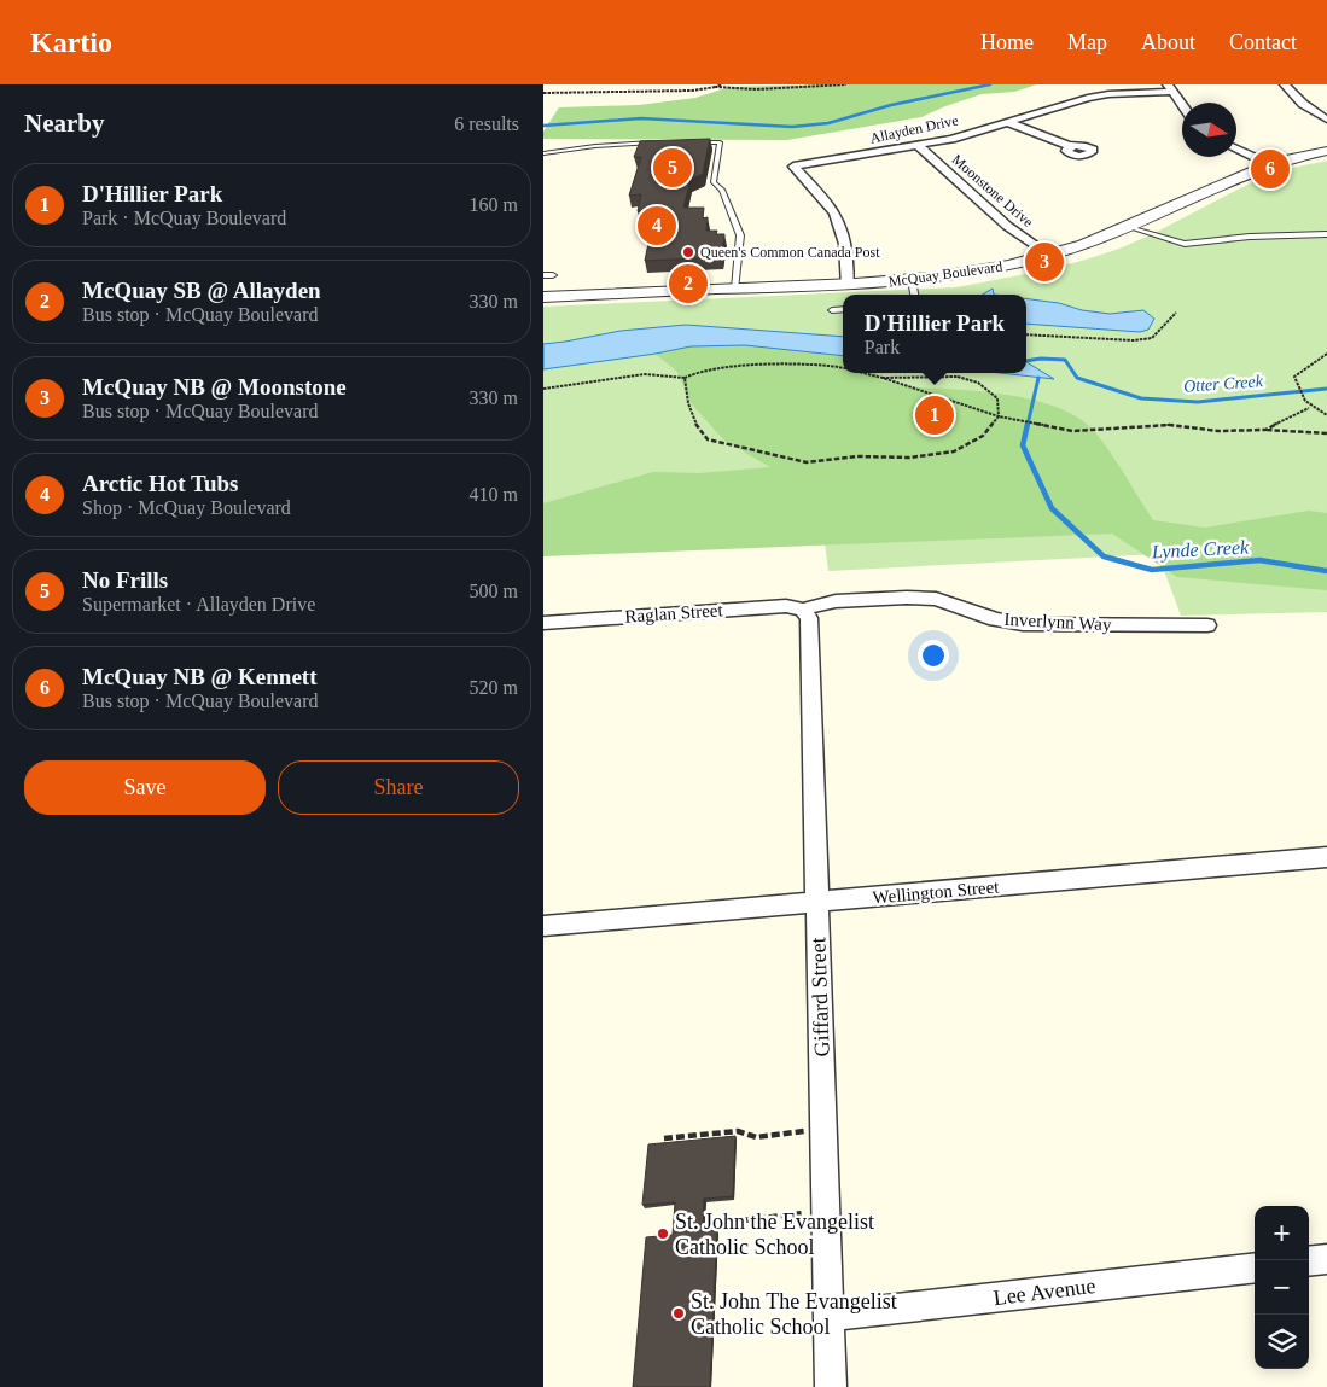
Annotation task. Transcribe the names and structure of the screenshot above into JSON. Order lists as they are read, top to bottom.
{
  "streets": {
    "street": [
      "Allayden Drive",
      "Moonstone Drive",
      "McQuay Boulevard",
      "Raglan Street",
      "Inverlynn Way",
      "Wellington Street",
      "Giffard Street",
      "Lee Avenue"
    ]
  },
  "crossings": [
    ["Allayden Drive", "Moonstone Drive"],
    ["Allayden Drive", "McQuay Boulevard"],
    ["Moonstone Drive", "McQuay Boulevard"],
    ["Raglan Street", "Inverlynn Way"],
    ["Raglan Street", "Giffard Street"],
    ["Inverlynn Way", "Giffard Street"],
    ["Wellington Street", "Giffard Street"],
    ["Giffard Street", "Lee Avenue"]
  ],
  "water": ["Otter Creek", "Lynde Creek"],
  "places": ["Queen's Common Canada Post", "St. John the Evangelist Catholic School", "St. John The Evangelist Catholic School"],
  "north": "right",
  "page": {
    "header": "Kartio",
    "nav": [
      "Home",
      "Map",
      "About",
      "Contact"
    ],
    "heading": ["Nearby", "6 results"],
    "pins": [
      "5",
      "6",
      "4",
      "3",
      "2",
      "1"
    ],
    "list": [
      {
        "mark": "1",
        "name": "D'Hillier Park",
        "note": "Park · McQuay Boulevard",
        "value": "160 m"
      },
      {
        "mark": "2",
        "name": "McQuay SB @ Allayden",
        "note": "Bus stop · McQuay Boulevard",
        "value": "330 m"
      },
      {
        "mark": "3",
        "name": "McQuay NB @ Moonstone",
        "note": "Bus stop · McQuay Boulevard",
        "value": "330 m"
      },
      {
        "mark": "4",
        "name": "Arctic Hot Tubs",
        "note": "Shop · McQuay Boulevard",
        "value": "410 m"
      },
      {
        "mark": "5",
        "name": "No Frills",
        "note": "Supermarket · Allayden Drive",
        "value": "500 m"
      },
      {
        "mark": "6",
        "name": "McQuay NB @ Kennett",
        "note": "Bus stop · McQuay Boulevard",
        "value": "520 m"
      }
    ],
    "popup": ["D'Hillier Park", "Park"],
    "buttons": ["Save", "Share"],
    "map_buttons": ["+", "−"]
  }
}
